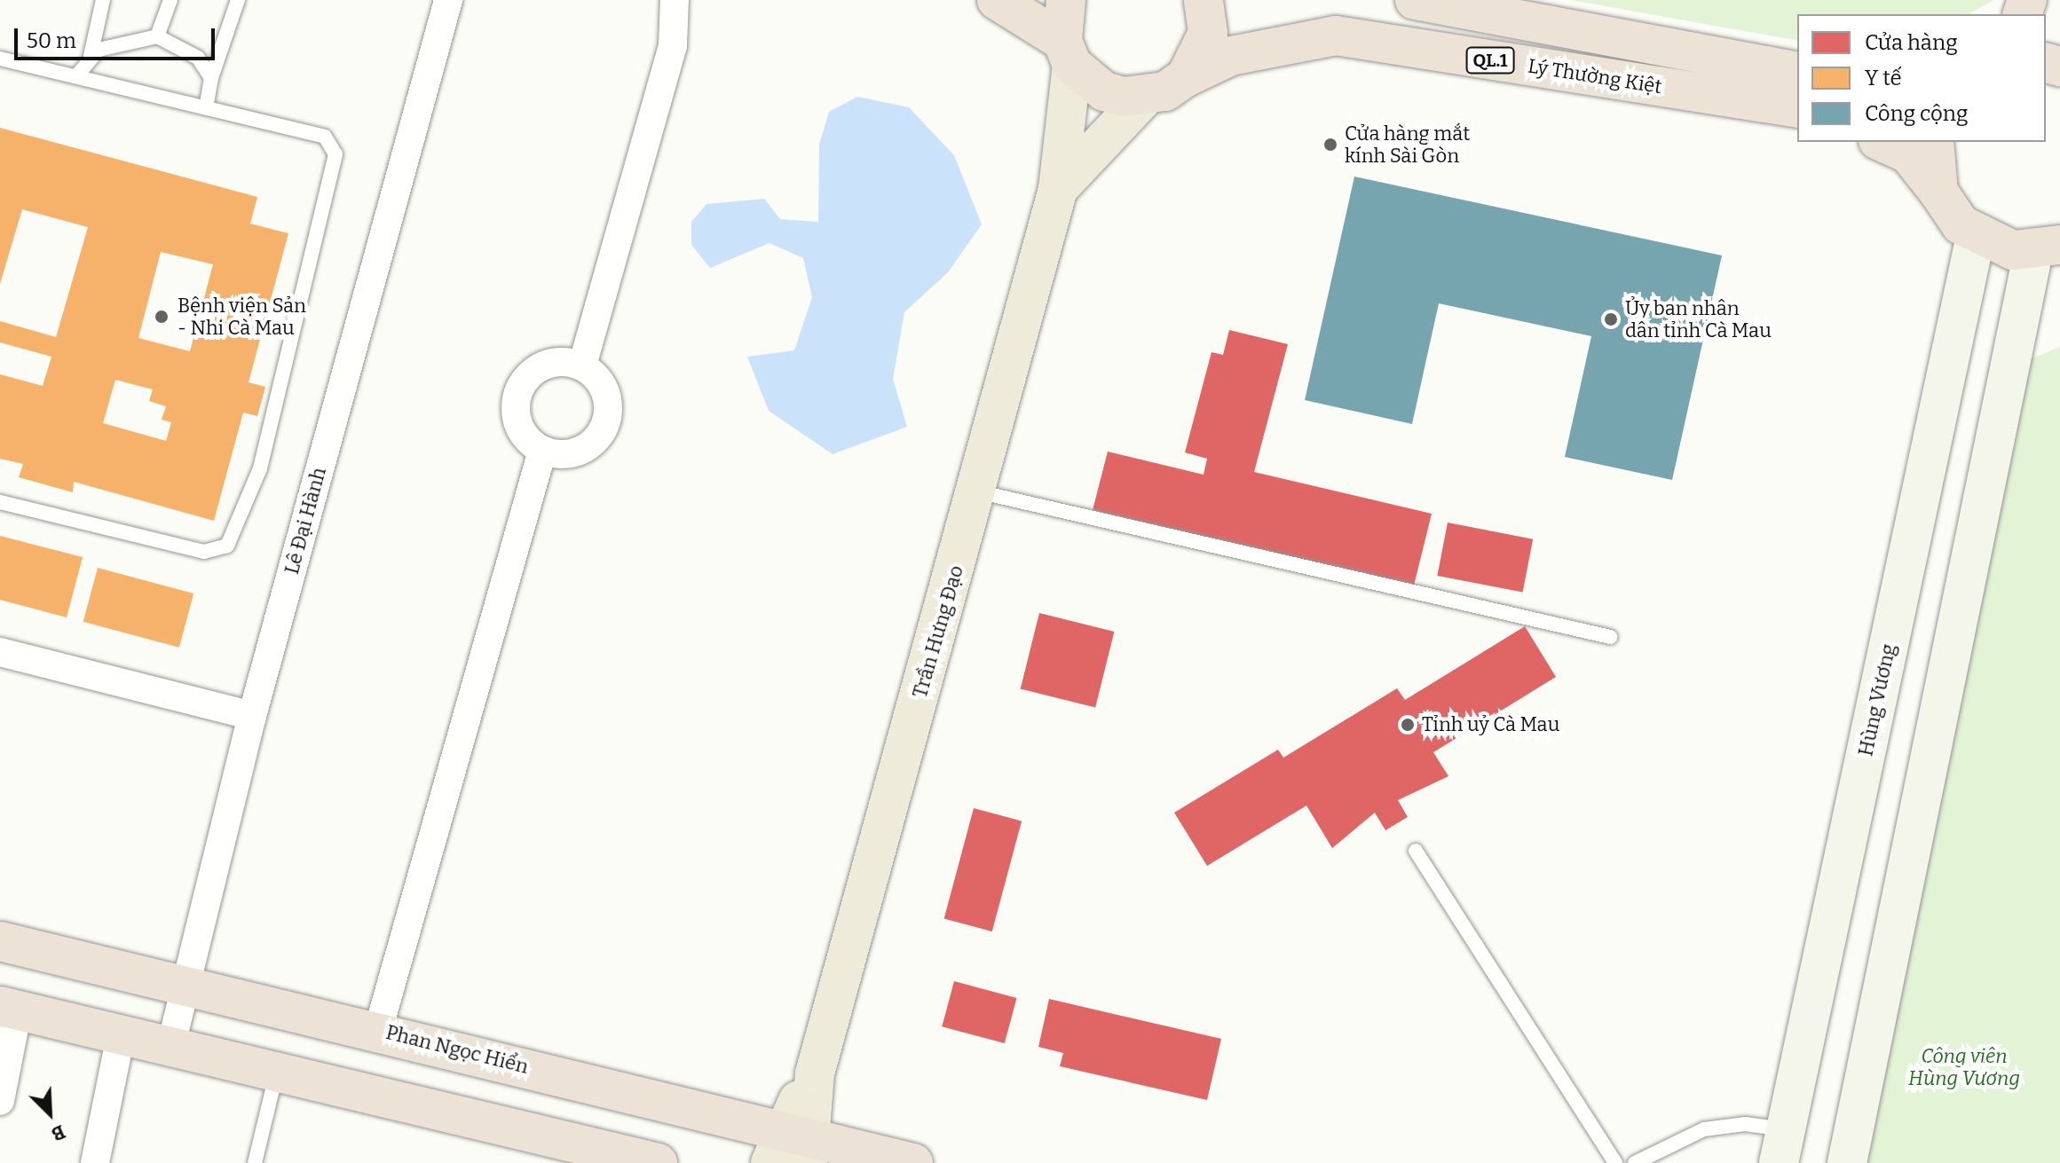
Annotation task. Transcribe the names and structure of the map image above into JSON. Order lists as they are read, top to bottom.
{
  "streets": {
    "highway": ["QL.1", "Lý Thường Kiệt", "Phan Ngọc Hiển"],
    "main road": ["Trần Hưng Đạo"],
    "street": ["Lê Đại Hành", "Hùng Vương"]
  },
  "crossings": [
    ["QL.1", "Lý Thường Kiệt"],
    ["QL.1", "Trần Hưng Đạo"],
    ["Lê Đại Hành", "Phan Ngọc Hiển"],
    ["Trần Hưng Đạo", "Phan Ngọc Hiển"]
  ],
  "parks": ["Công viên Hùng Vương"],
  "places": [
    "Cửa hàng mắt kính Sài Gòn",
    "Bệnh viện Sản - Nhi Cà Mau",
    "Ủy ban nhân dân tỉnh Cà Mau",
    "Tỉnh uỷ Cà Mau"
  ],
  "legend": ["Cửa hàng", "Y tế", "Công cộng"],
  "scale_bar": "50 m",
  "north": "bottom right"
}
